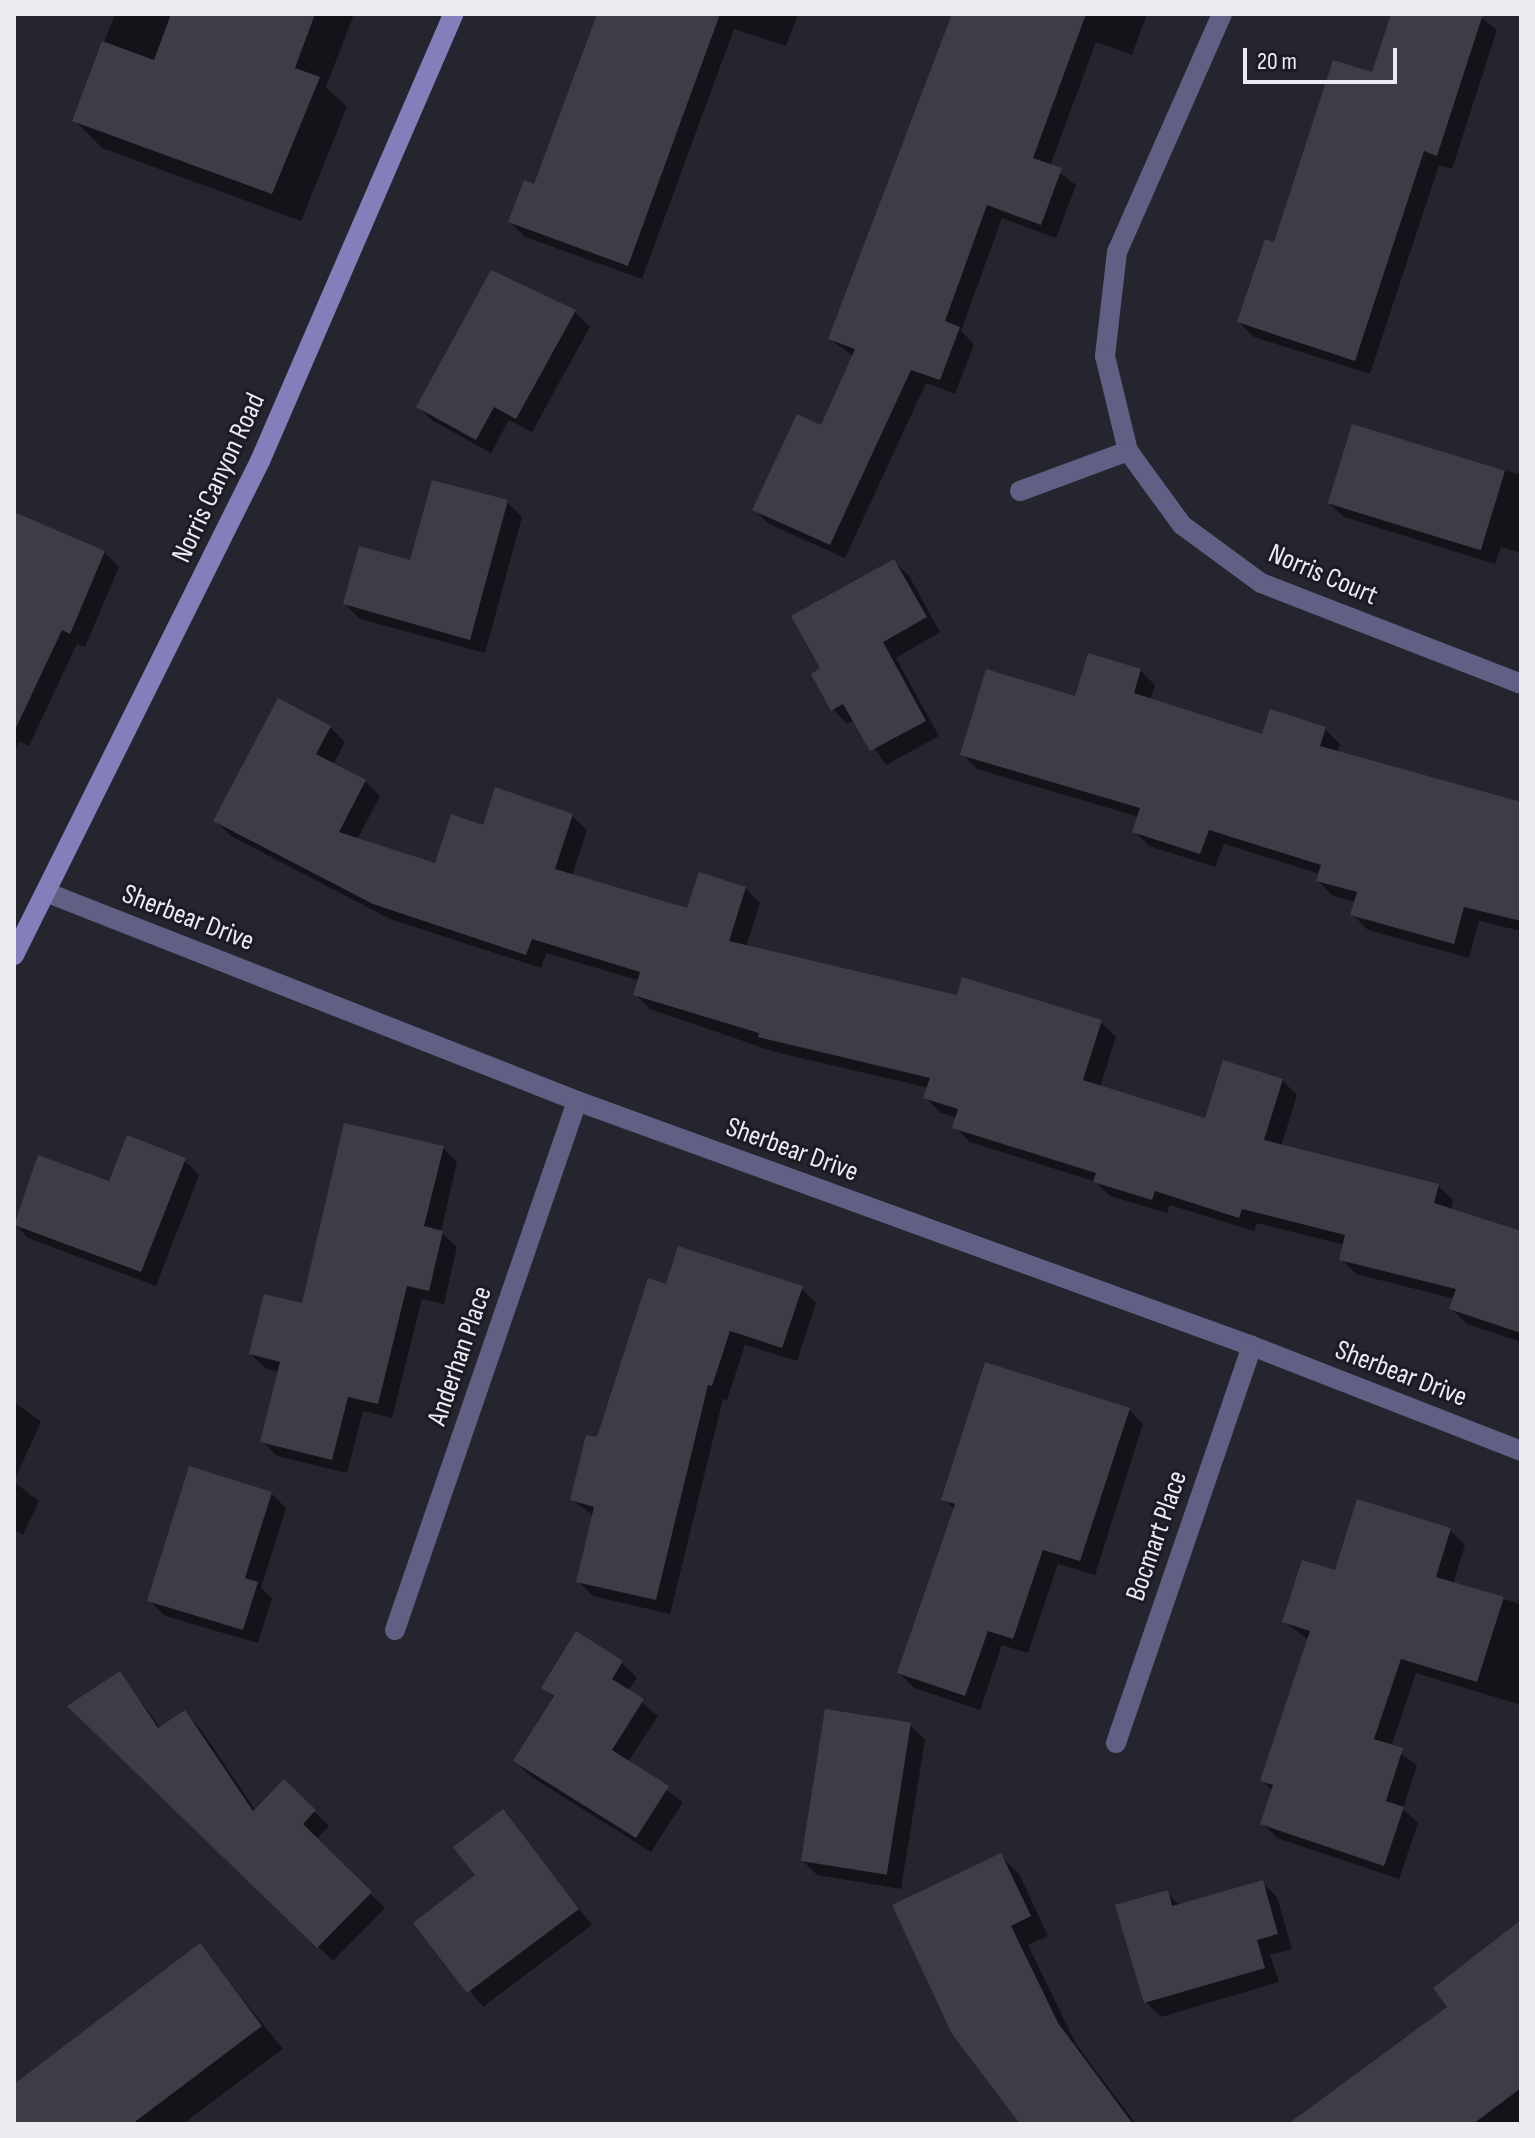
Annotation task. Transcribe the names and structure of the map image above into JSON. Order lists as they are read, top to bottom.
{
  "streets": {
    "street": [
      "Norris Canyon Road",
      "Norris Court",
      "Sherbear Drive",
      "Anderhan Place",
      "Bocmart Place"
    ]
  },
  "crossings": [
    ["Norris Canyon Road", "Sherbear Drive"],
    ["Sherbear Drive", "Anderhan Place"],
    ["Sherbear Drive", "Bocmart Place"]
  ],
  "scale_bar": "20 m"
}
